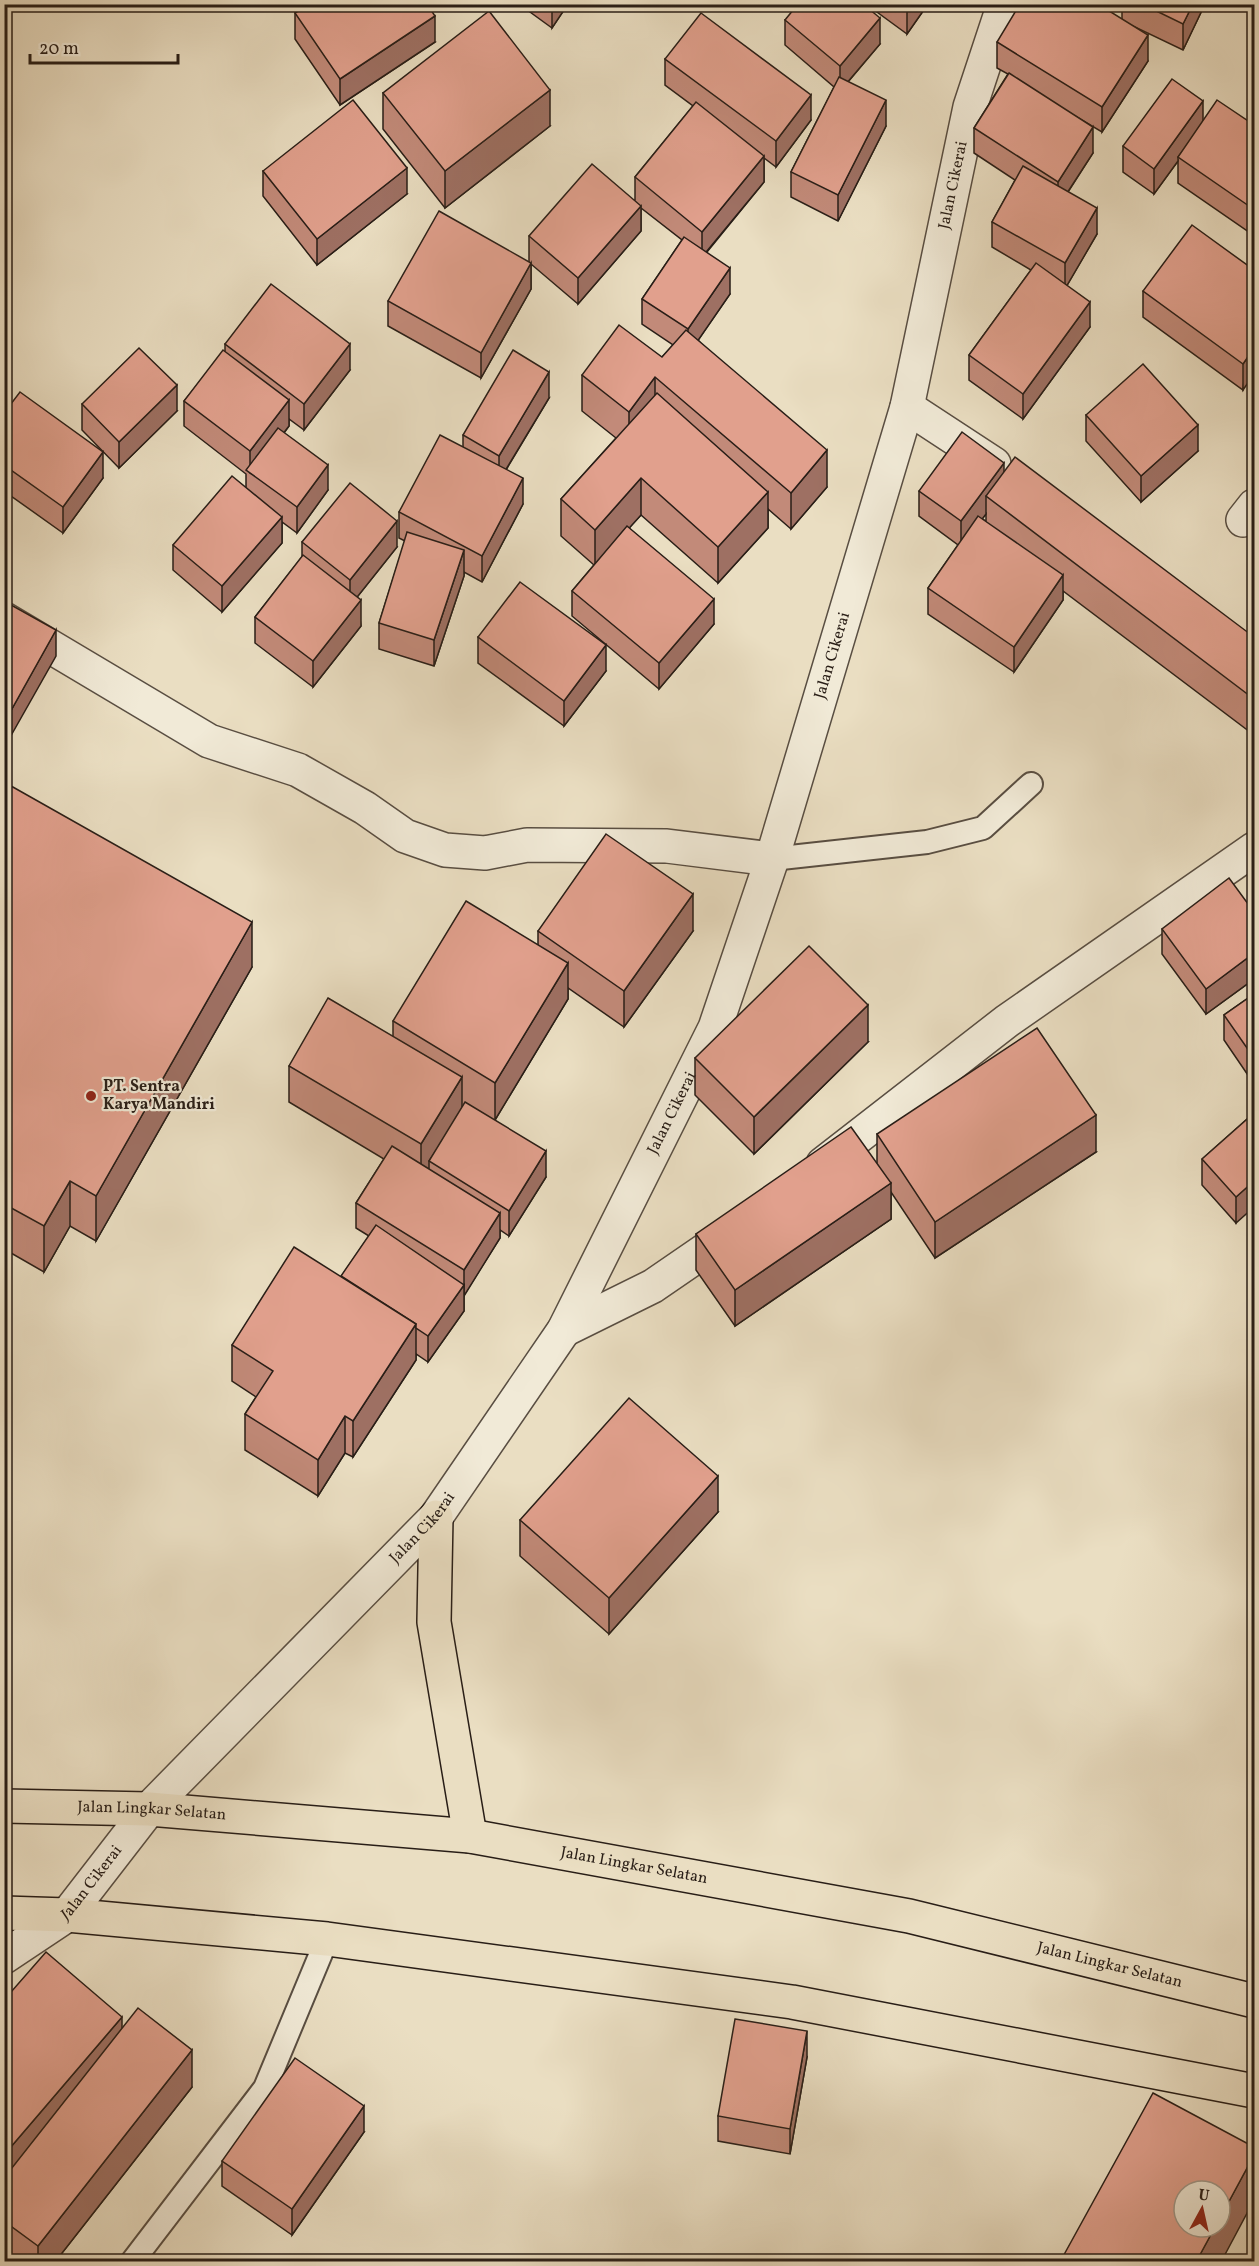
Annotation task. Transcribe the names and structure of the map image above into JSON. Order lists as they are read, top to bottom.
{
  "streets": {
    "highway": ["Jalan Lingkar Selatan"],
    "street": ["Jalan Cikerai"]
  },
  "crossings": [
    ["Jalan Cikerai", "Jalan Lingkar Selatan"]
  ],
  "places": ["PT. Sentra Karya Mandiri"],
  "scale_bar": "20 m",
  "north": "top"
}
